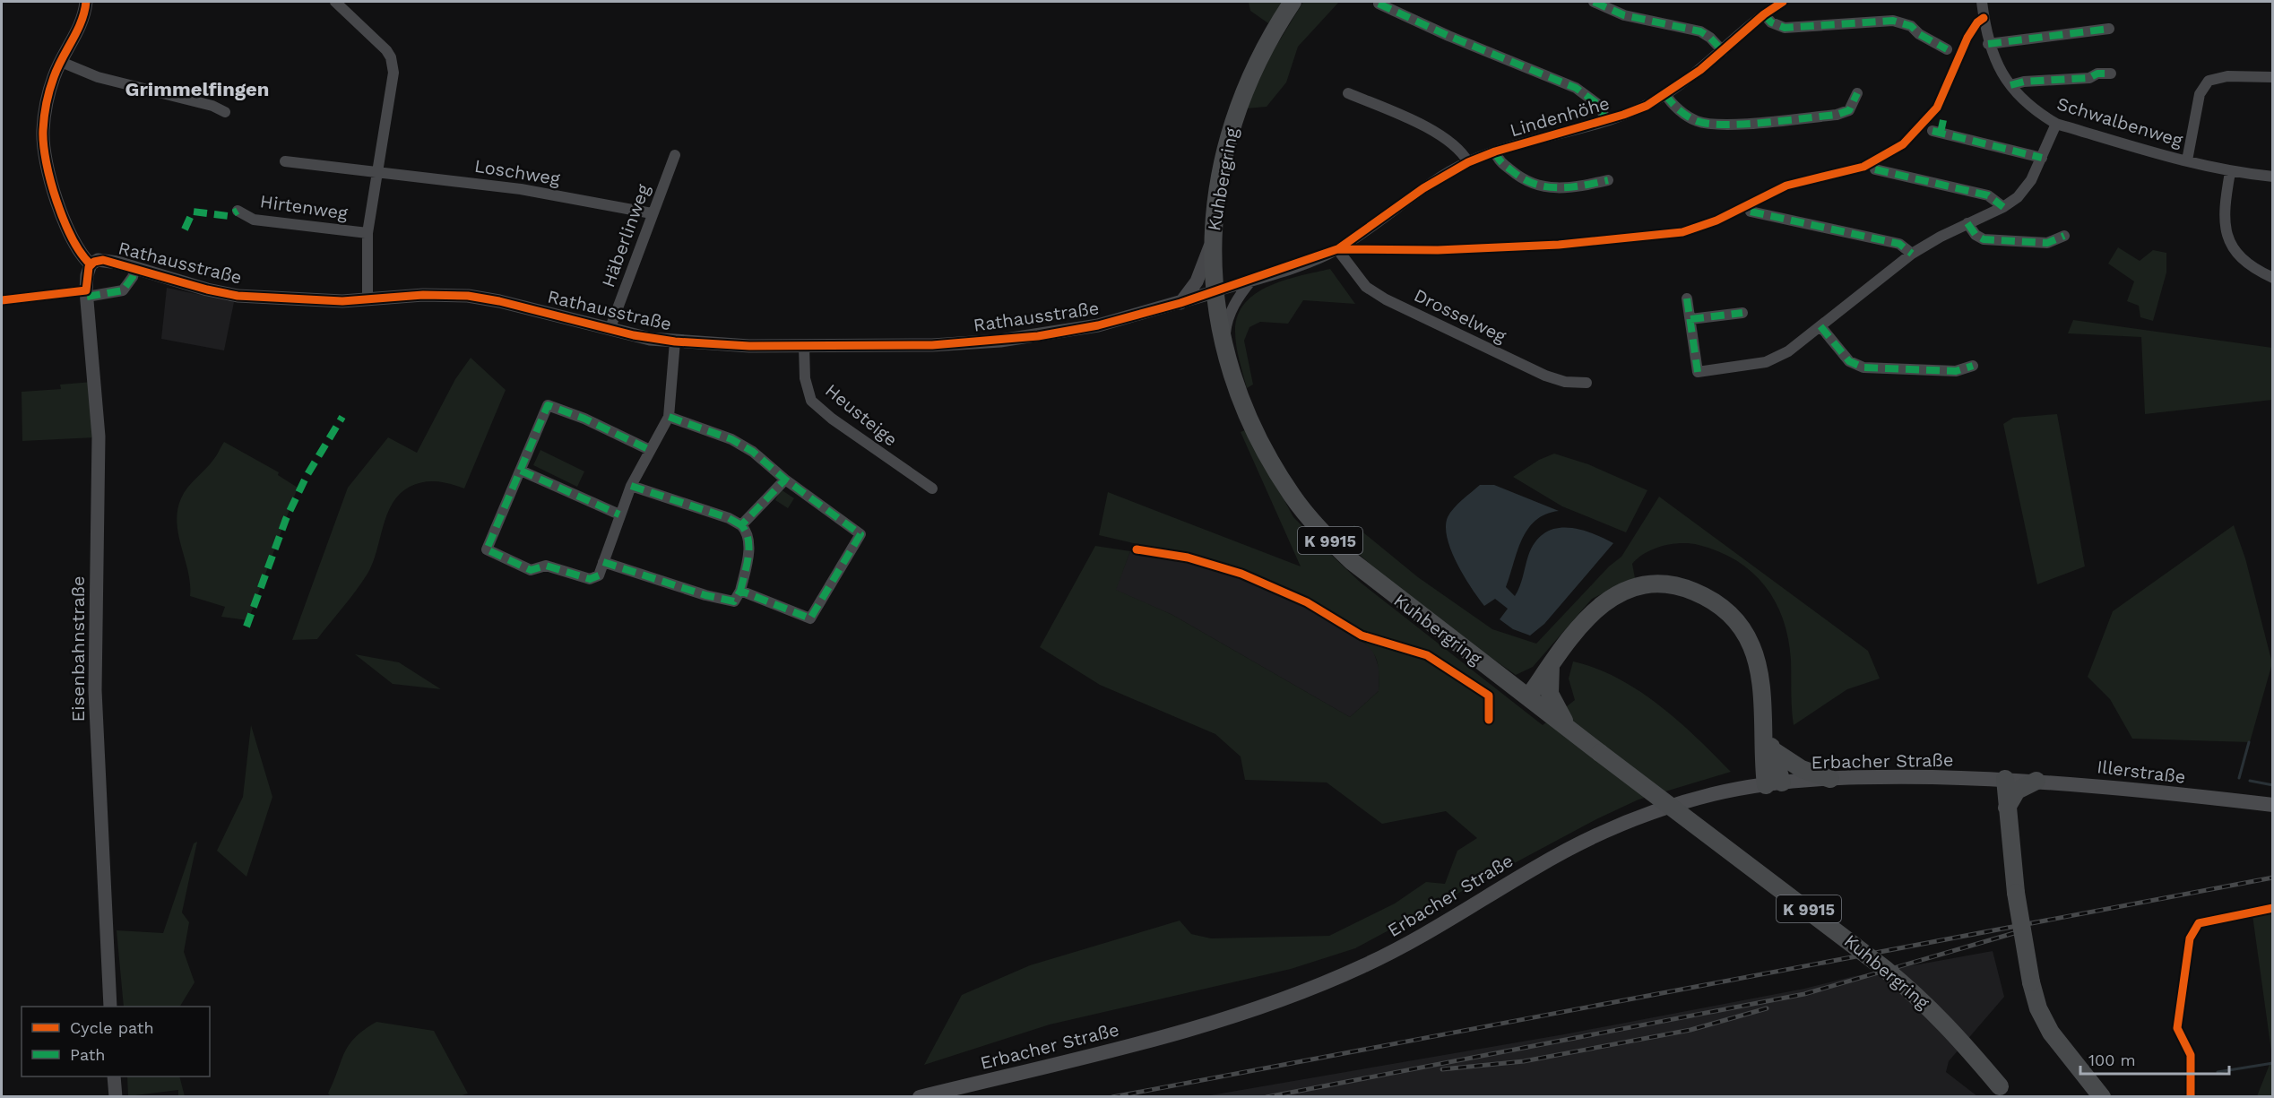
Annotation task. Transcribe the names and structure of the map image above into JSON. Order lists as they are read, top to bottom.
{
  "streets": {
    "main road": [
      "Kuhbergring",
      "K 9915",
      "Erbacher Straße",
      "Illerstraße"
    ],
    "street": [
      "Lindenhöhe",
      "Schwalbenweg",
      "Loschweg",
      "Hirtenweg",
      "Häberlinweg",
      "Rathausstraße",
      "Drosselweg",
      "Heusteige",
      "Eisenbahnstraße"
    ]
  },
  "crossings": [
    ["Lindenhöhe", "Kuhbergring"],
    ["Lindenhöhe", "Rathausstraße"],
    ["Lindenhöhe", "Drosselweg"],
    ["Loschweg", "Häberlinweg"],
    ["Kuhbergring", "Rathausstraße"],
    ["Häberlinweg", "Rathausstraße"],
    ["Rathausstraße", "Heusteige"],
    ["Erbacher Straße", "Illerstraße"]
  ],
  "districts": ["Grimmelfingen"],
  "legend": ["Cycle path", "Path"],
  "scale_bar": "100 m"
}
